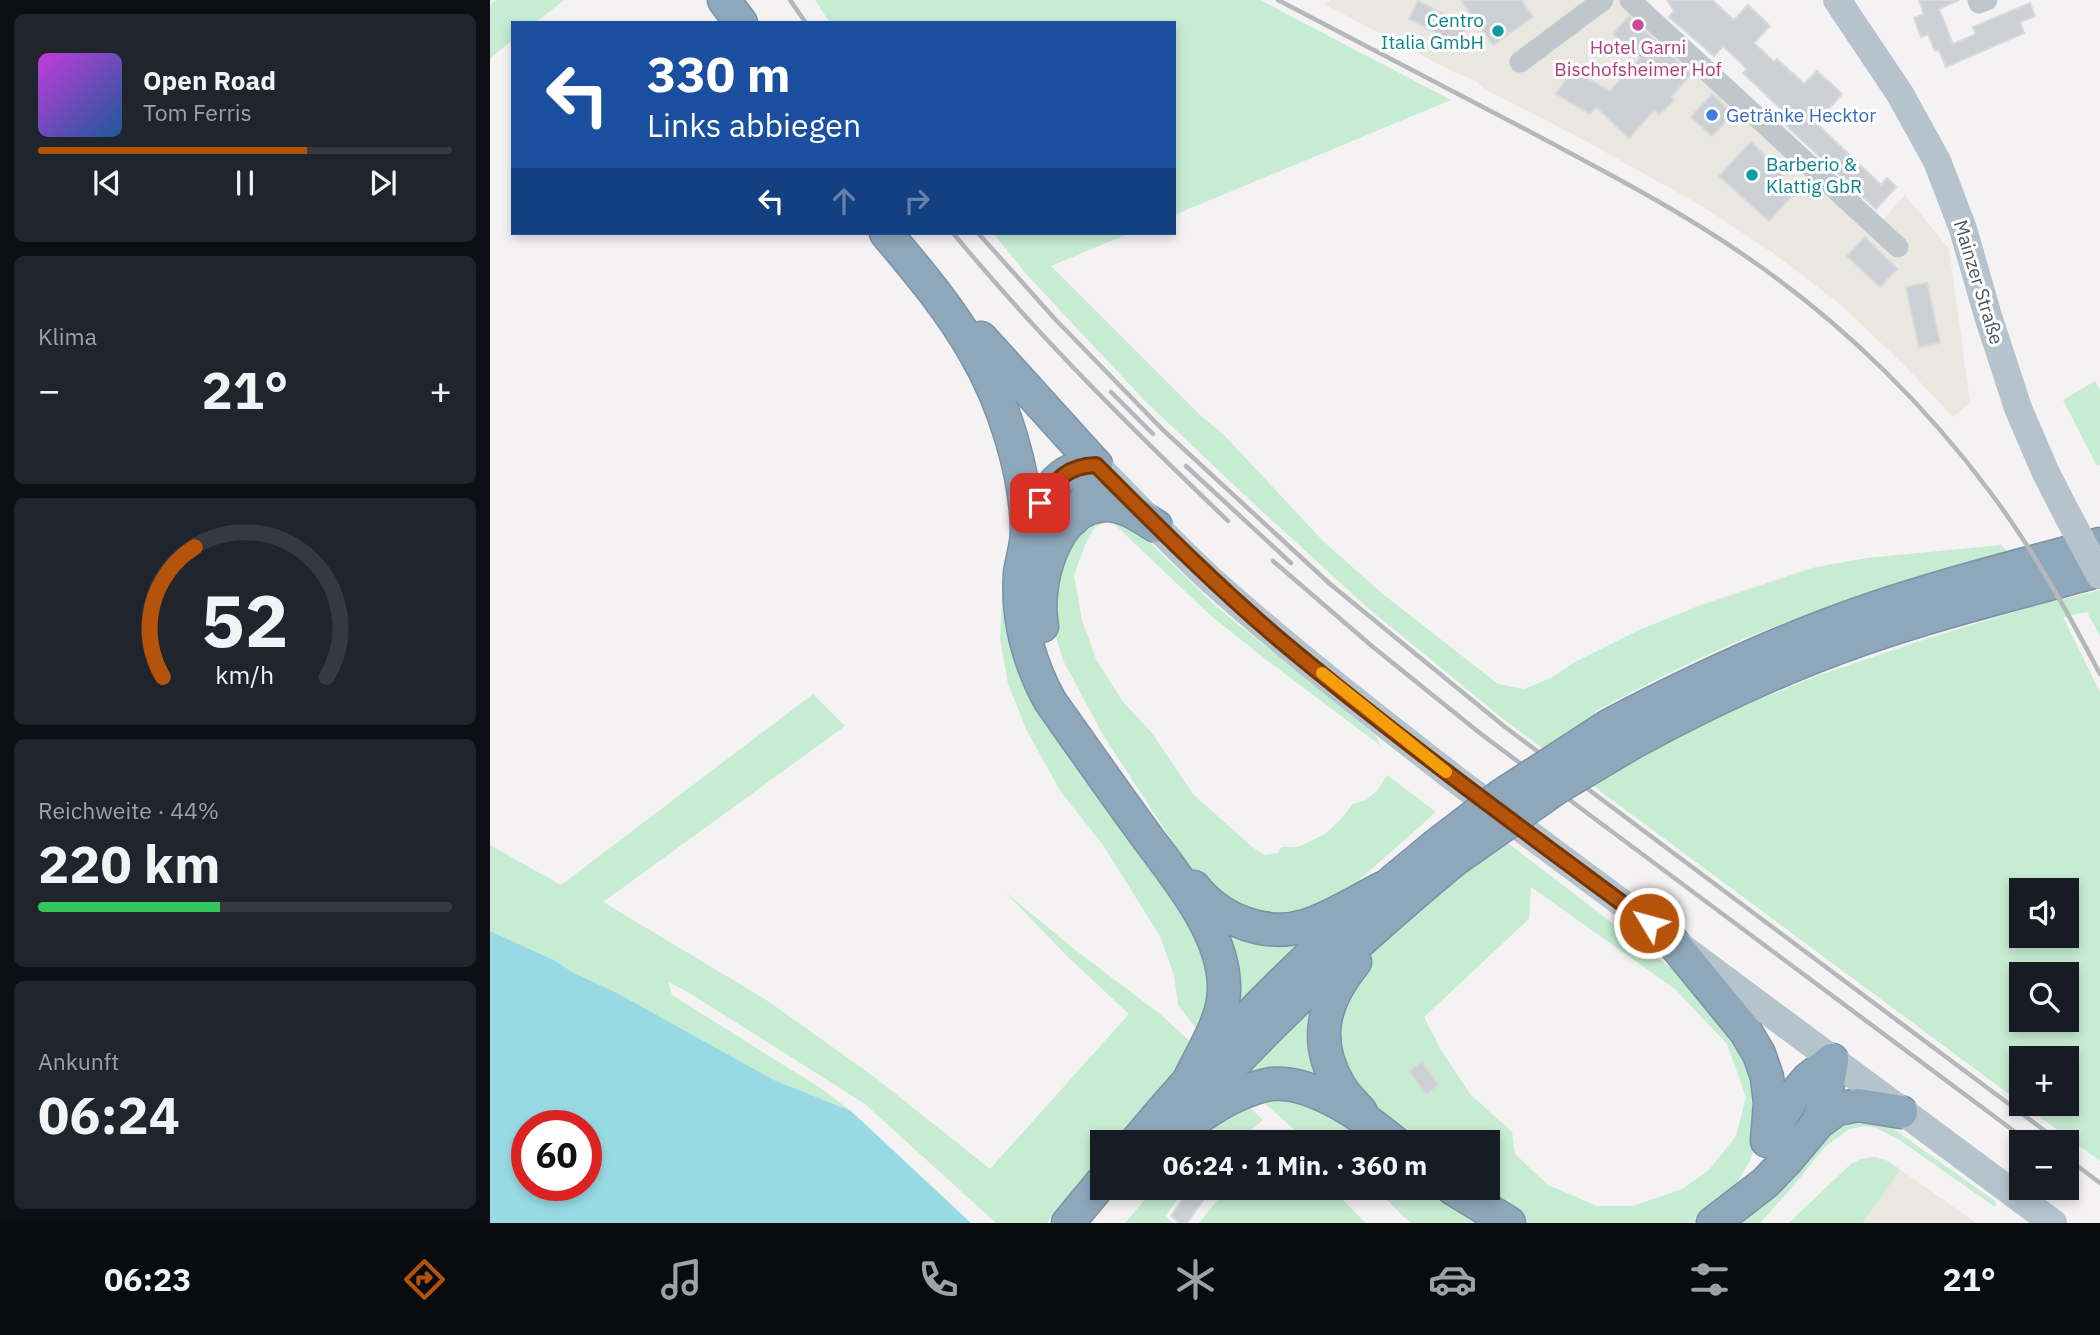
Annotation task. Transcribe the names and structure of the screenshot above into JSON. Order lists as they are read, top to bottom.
{
  "streets": {
    "main road": ["Mainzer Straße"]
  },
  "places": [
    "Hotel Garni Bischofsheimer Hof",
    "Centro Italia GmbH",
    "Getränke Hecktor",
    "Barberio & Klattig GbR"
  ],
  "page": {
    "turn": ["330 m", "Links abbiegen"],
    "song": ["Open Road", "Tom Ferris"],
    "tile": [
      "Klima",
      ["Reichweite · 44%", "220 km"],
      ["Ankunft", "06:24"]
    ],
    "heat": ["−", "21°", "+"],
    "map_buttons": ["+", "−"],
    "limit": "60",
    "trip": "06:24 · 1 Min. · 360 m",
    "tabs": ["06:23", "21°"],
    "gauge": ["52", "km/h"]
  }
}
